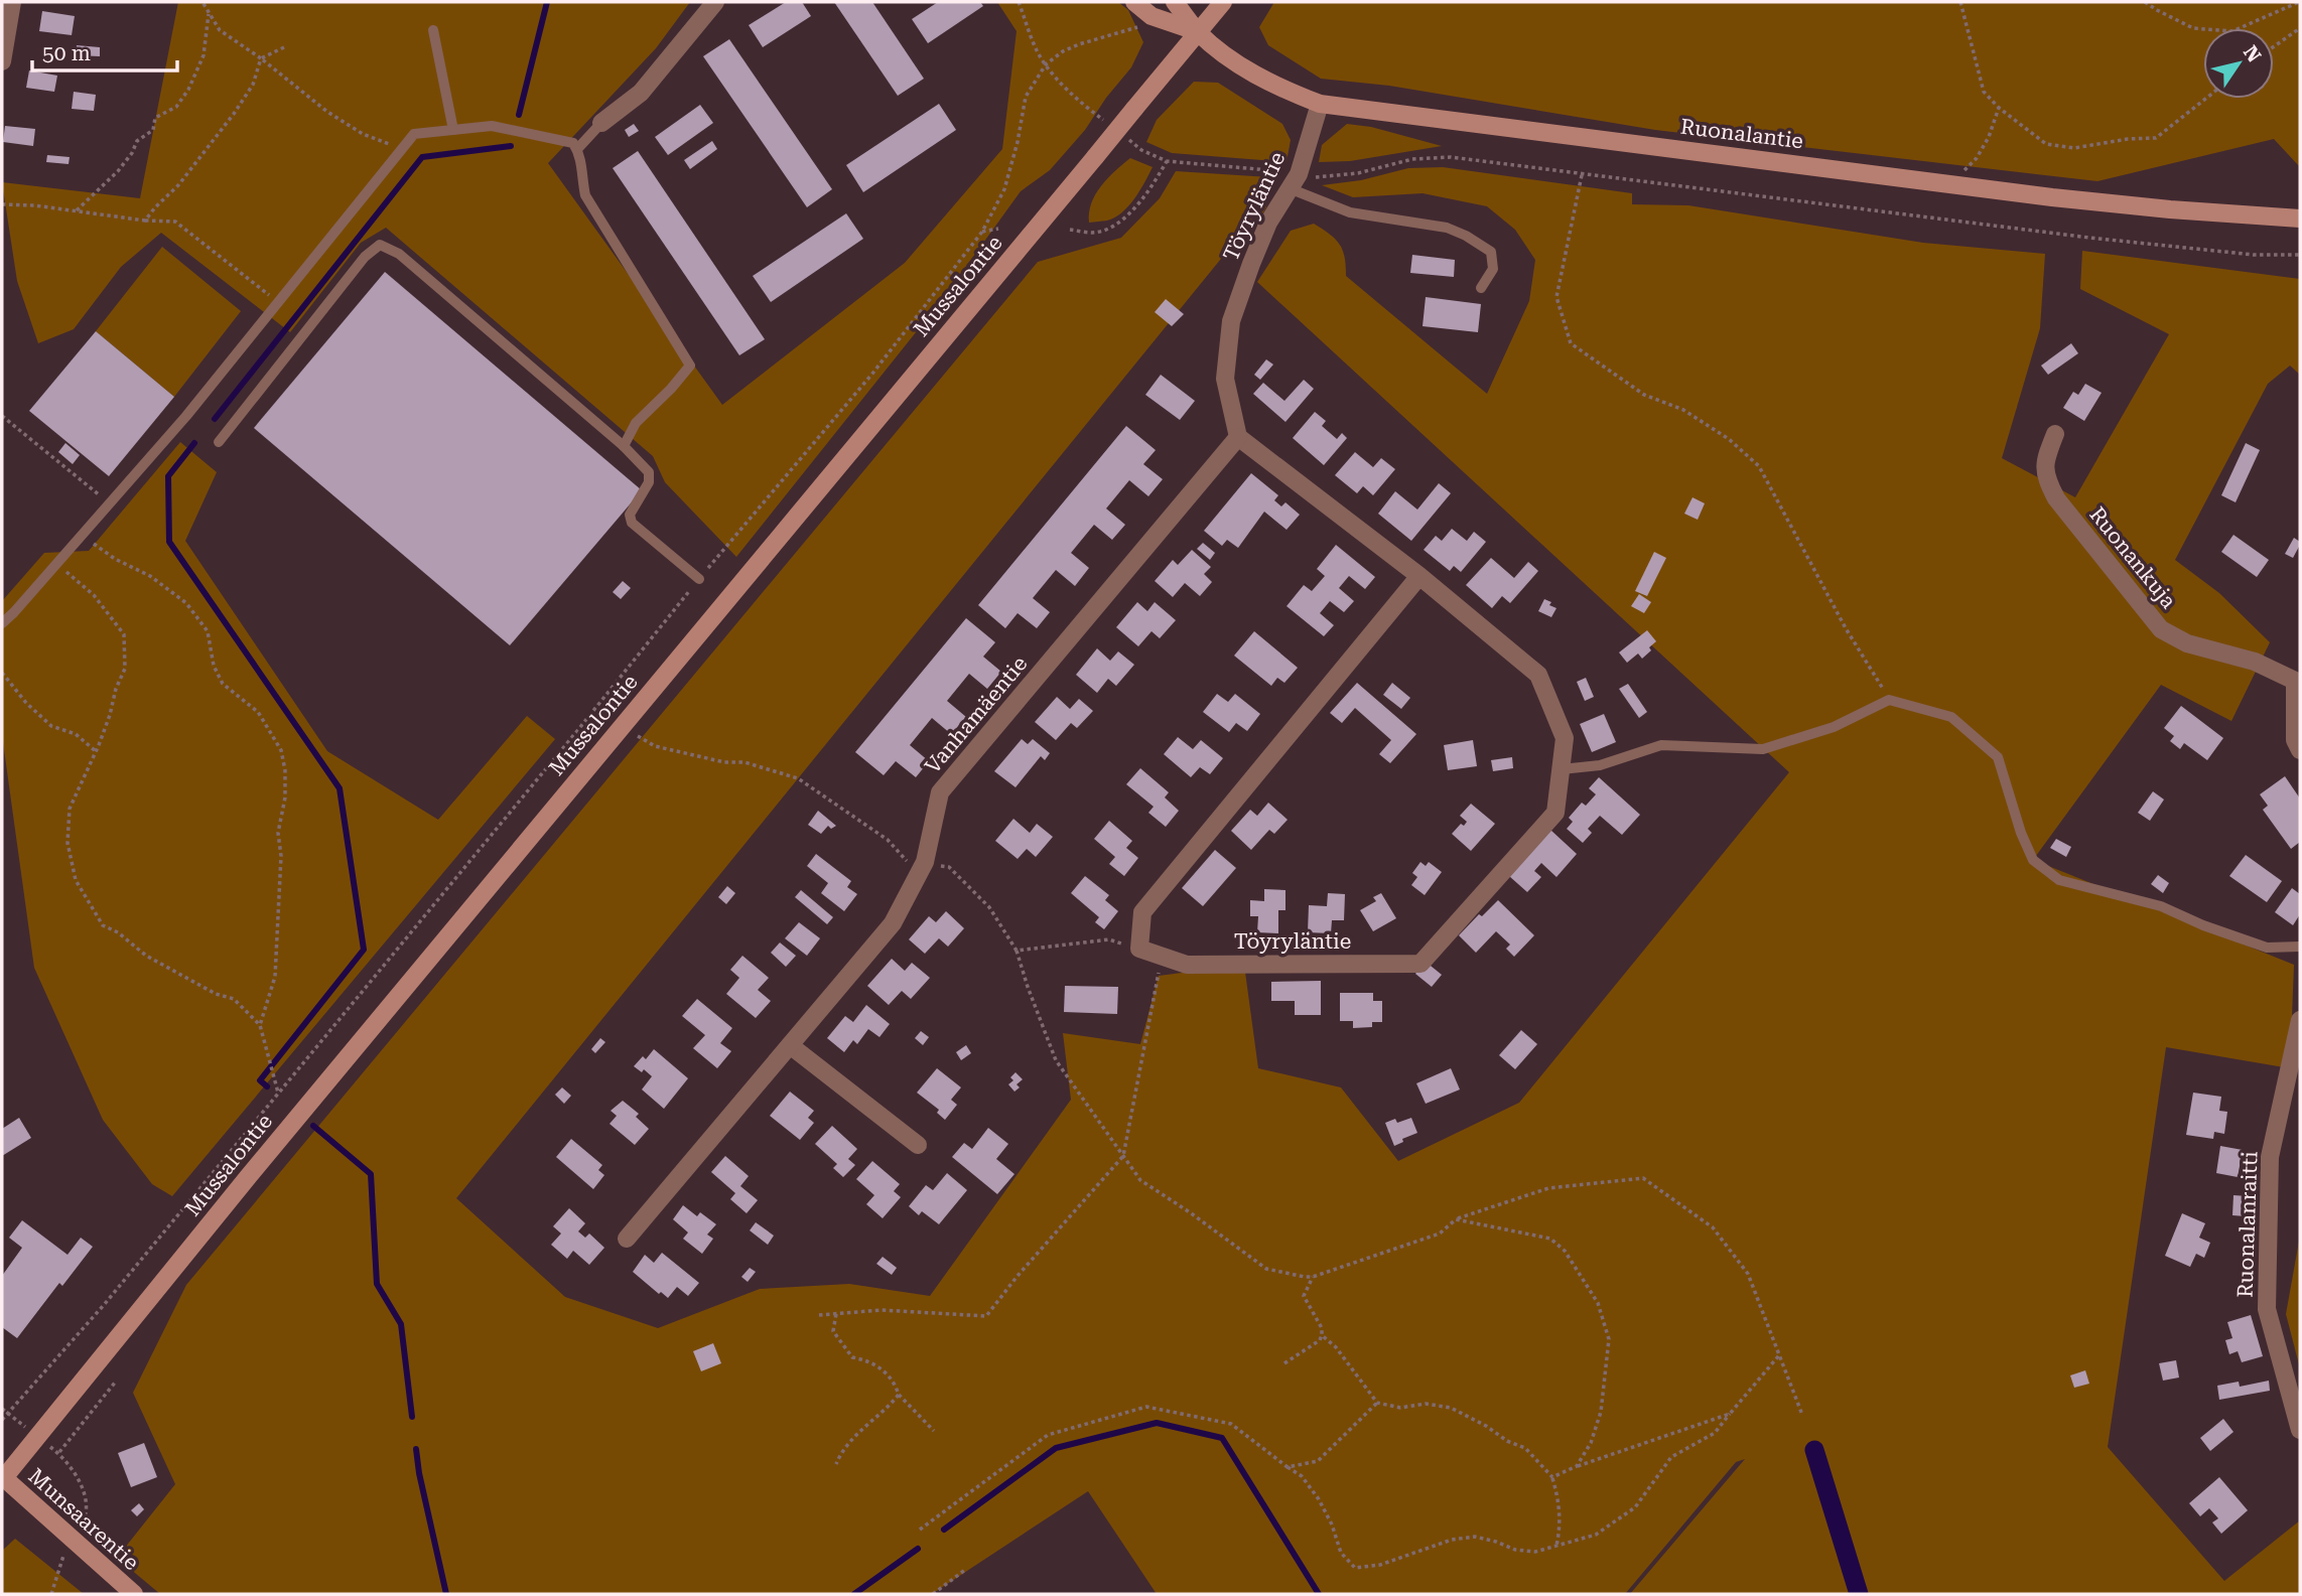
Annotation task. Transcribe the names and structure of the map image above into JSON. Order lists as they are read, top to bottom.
{
  "streets": {
    "main road": ["Ruonalantie", "Mussalontie", "Munsaarentie"],
    "street": [
      "Töyryläntie",
      "Ruonankuja",
      "Vanhamäentie",
      "Ruonalanraitti"
    ]
  },
  "crossings": [
    ["Ruonalantie", "Töyryläntie"],
    ["Ruonalantie", "Mussalontie"],
    ["Töyryläntie", "Vanhamäentie"],
    ["Mussalontie", "Munsaarentie"]
  ],
  "scale_bar": "50 m",
  "north": "top right"
}
